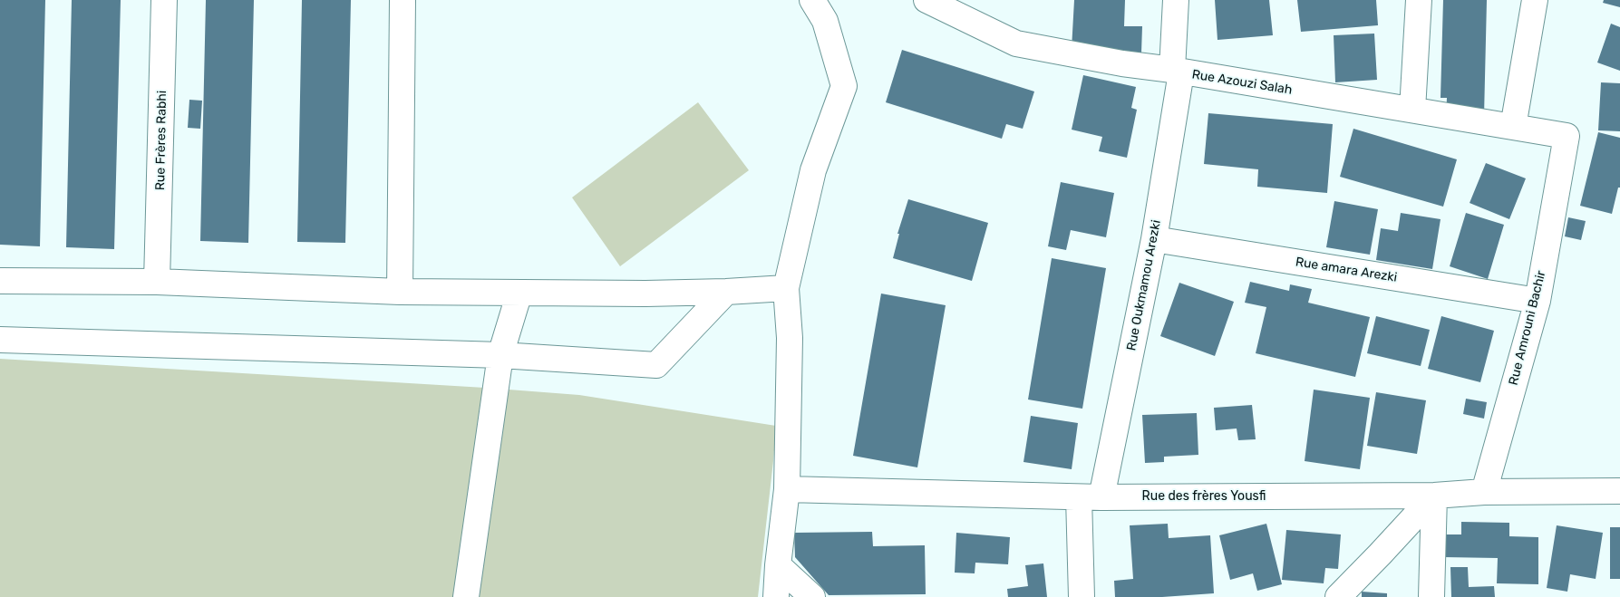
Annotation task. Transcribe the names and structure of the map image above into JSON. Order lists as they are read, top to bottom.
{
  "streets": {
    "street": [
      "Rue Azouzi Salah",
      "Rue Frères Rabhi",
      "Rue amara Arezki",
      "Rue Oukmamou Arezki",
      "Rue Amrouni Bachir",
      "Rue des frères Yousfi"
    ]
  },
  "crossings": [
    ["Rue Azouzi Salah", "Rue Oukmamou Arezki"],
    ["Rue Azouzi Salah", "Rue Amrouni Bachir"],
    ["Rue amara Arezki", "Rue Oukmamou Arezki"],
    ["Rue amara Arezki", "Rue Amrouni Bachir"],
    ["Rue Oukmamou Arezki", "Rue des frères Yousfi"],
    ["Rue Amrouni Bachir", "Rue des frères Yousfi"]
  ]
}
